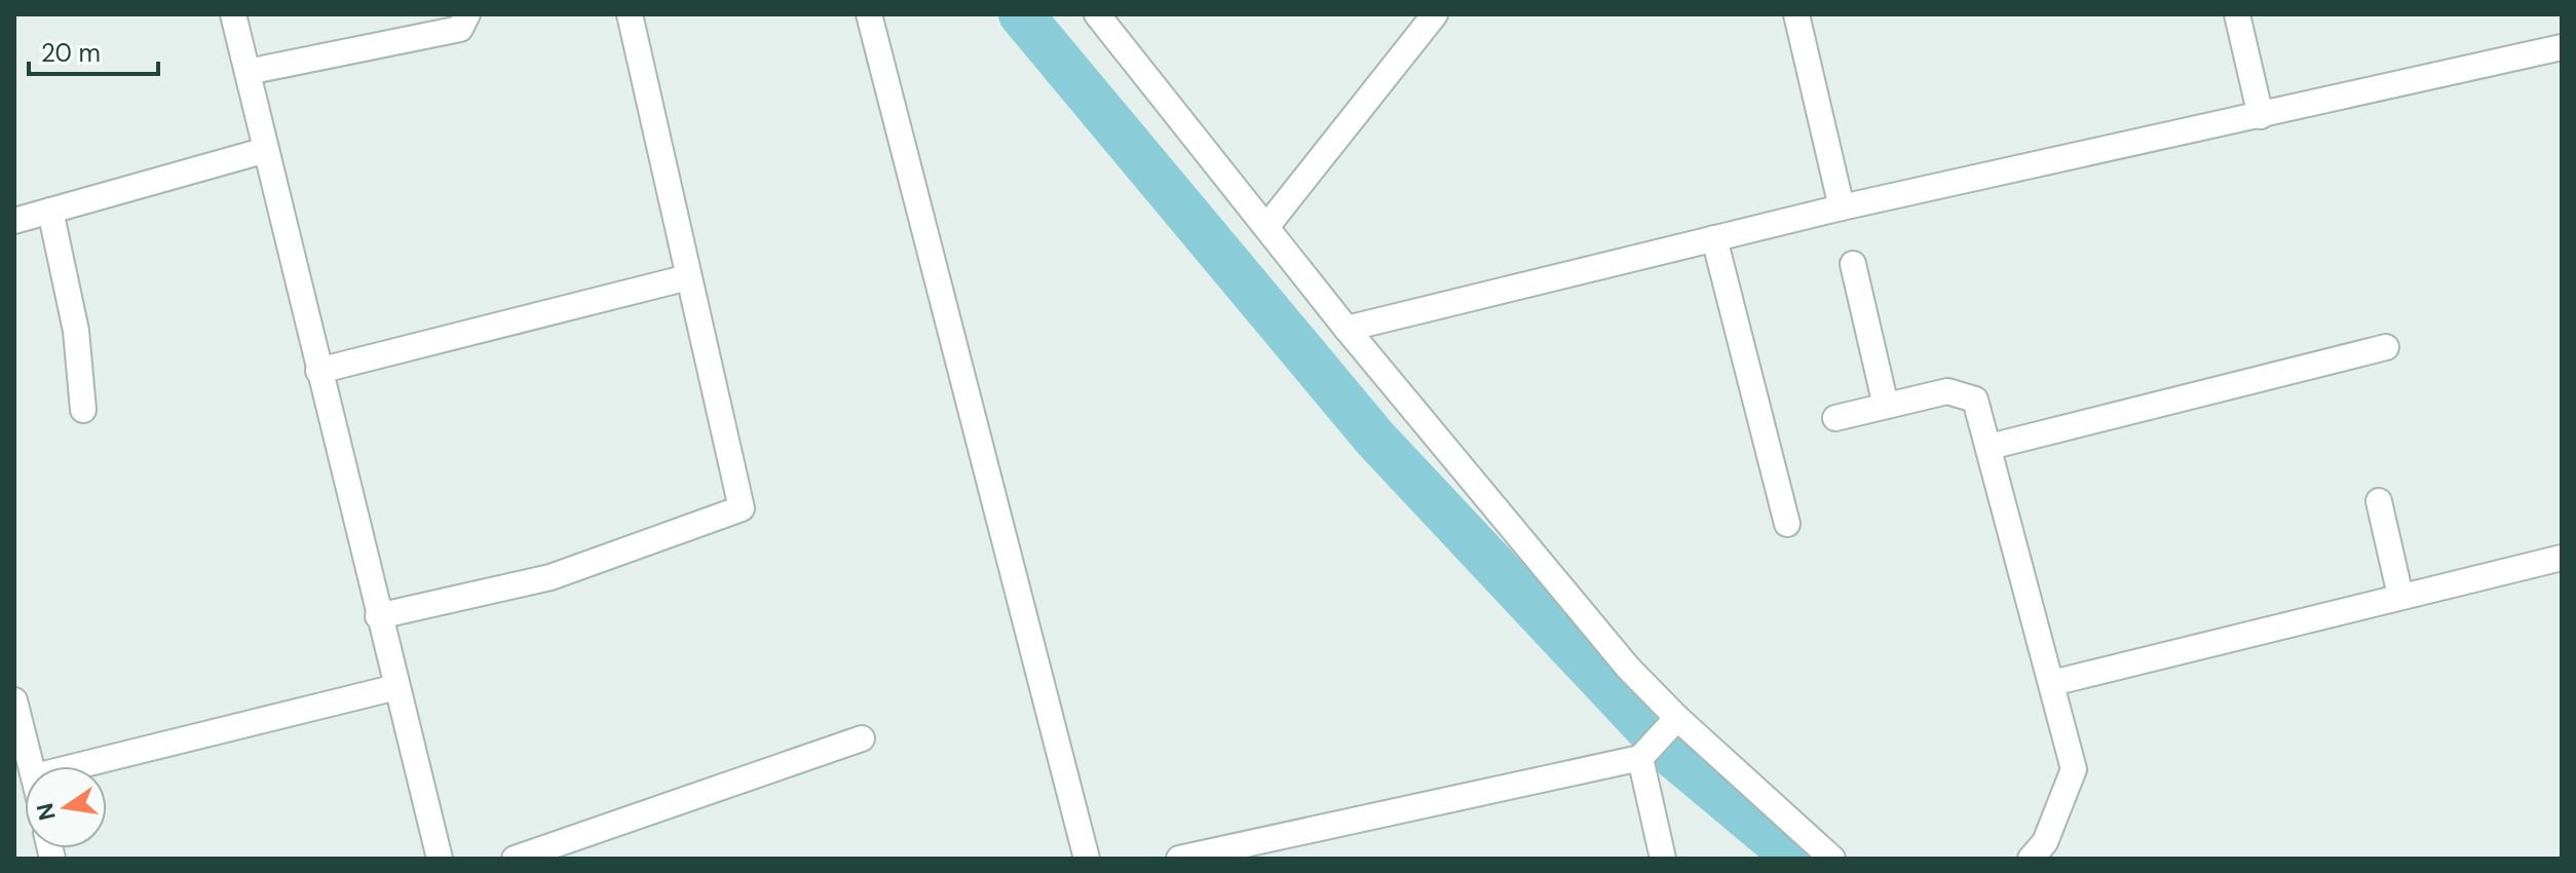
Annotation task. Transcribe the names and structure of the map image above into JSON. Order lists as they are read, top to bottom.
{
  "scale_bar": "20 m",
  "north": "left"
}
